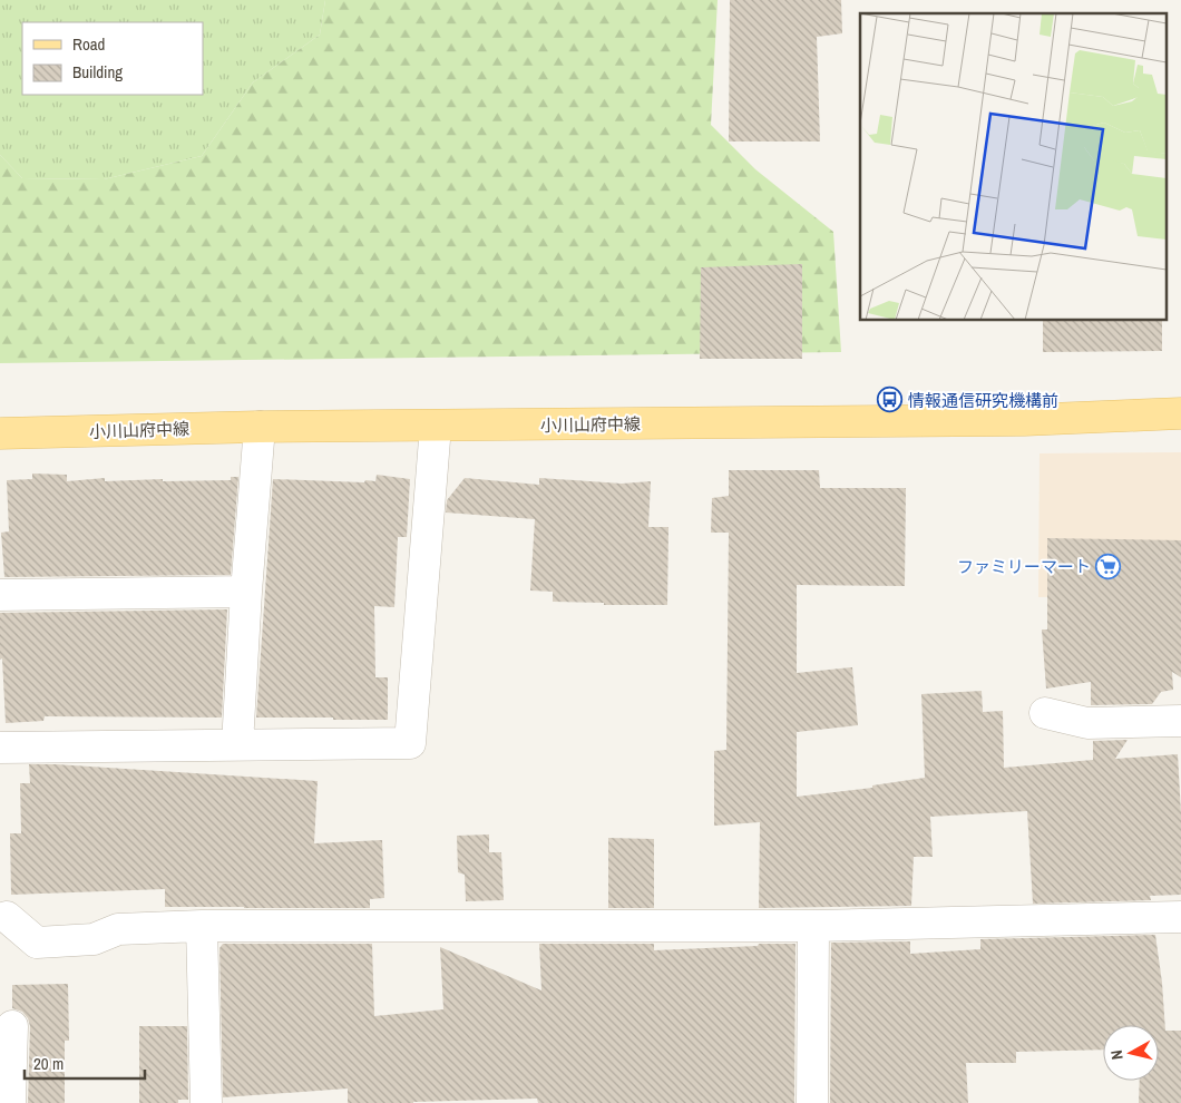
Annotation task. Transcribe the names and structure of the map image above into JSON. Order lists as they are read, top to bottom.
{
  "streets": {
    "main road": ["小川山府中線"]
  },
  "places": {
    "bus stop": ["情報通信研究機構前"],
    "supermarket": ["ファミリーマート"]
  },
  "legend": ["Road", "Building"],
  "scale_bar": "20 m",
  "north": "left"
}
